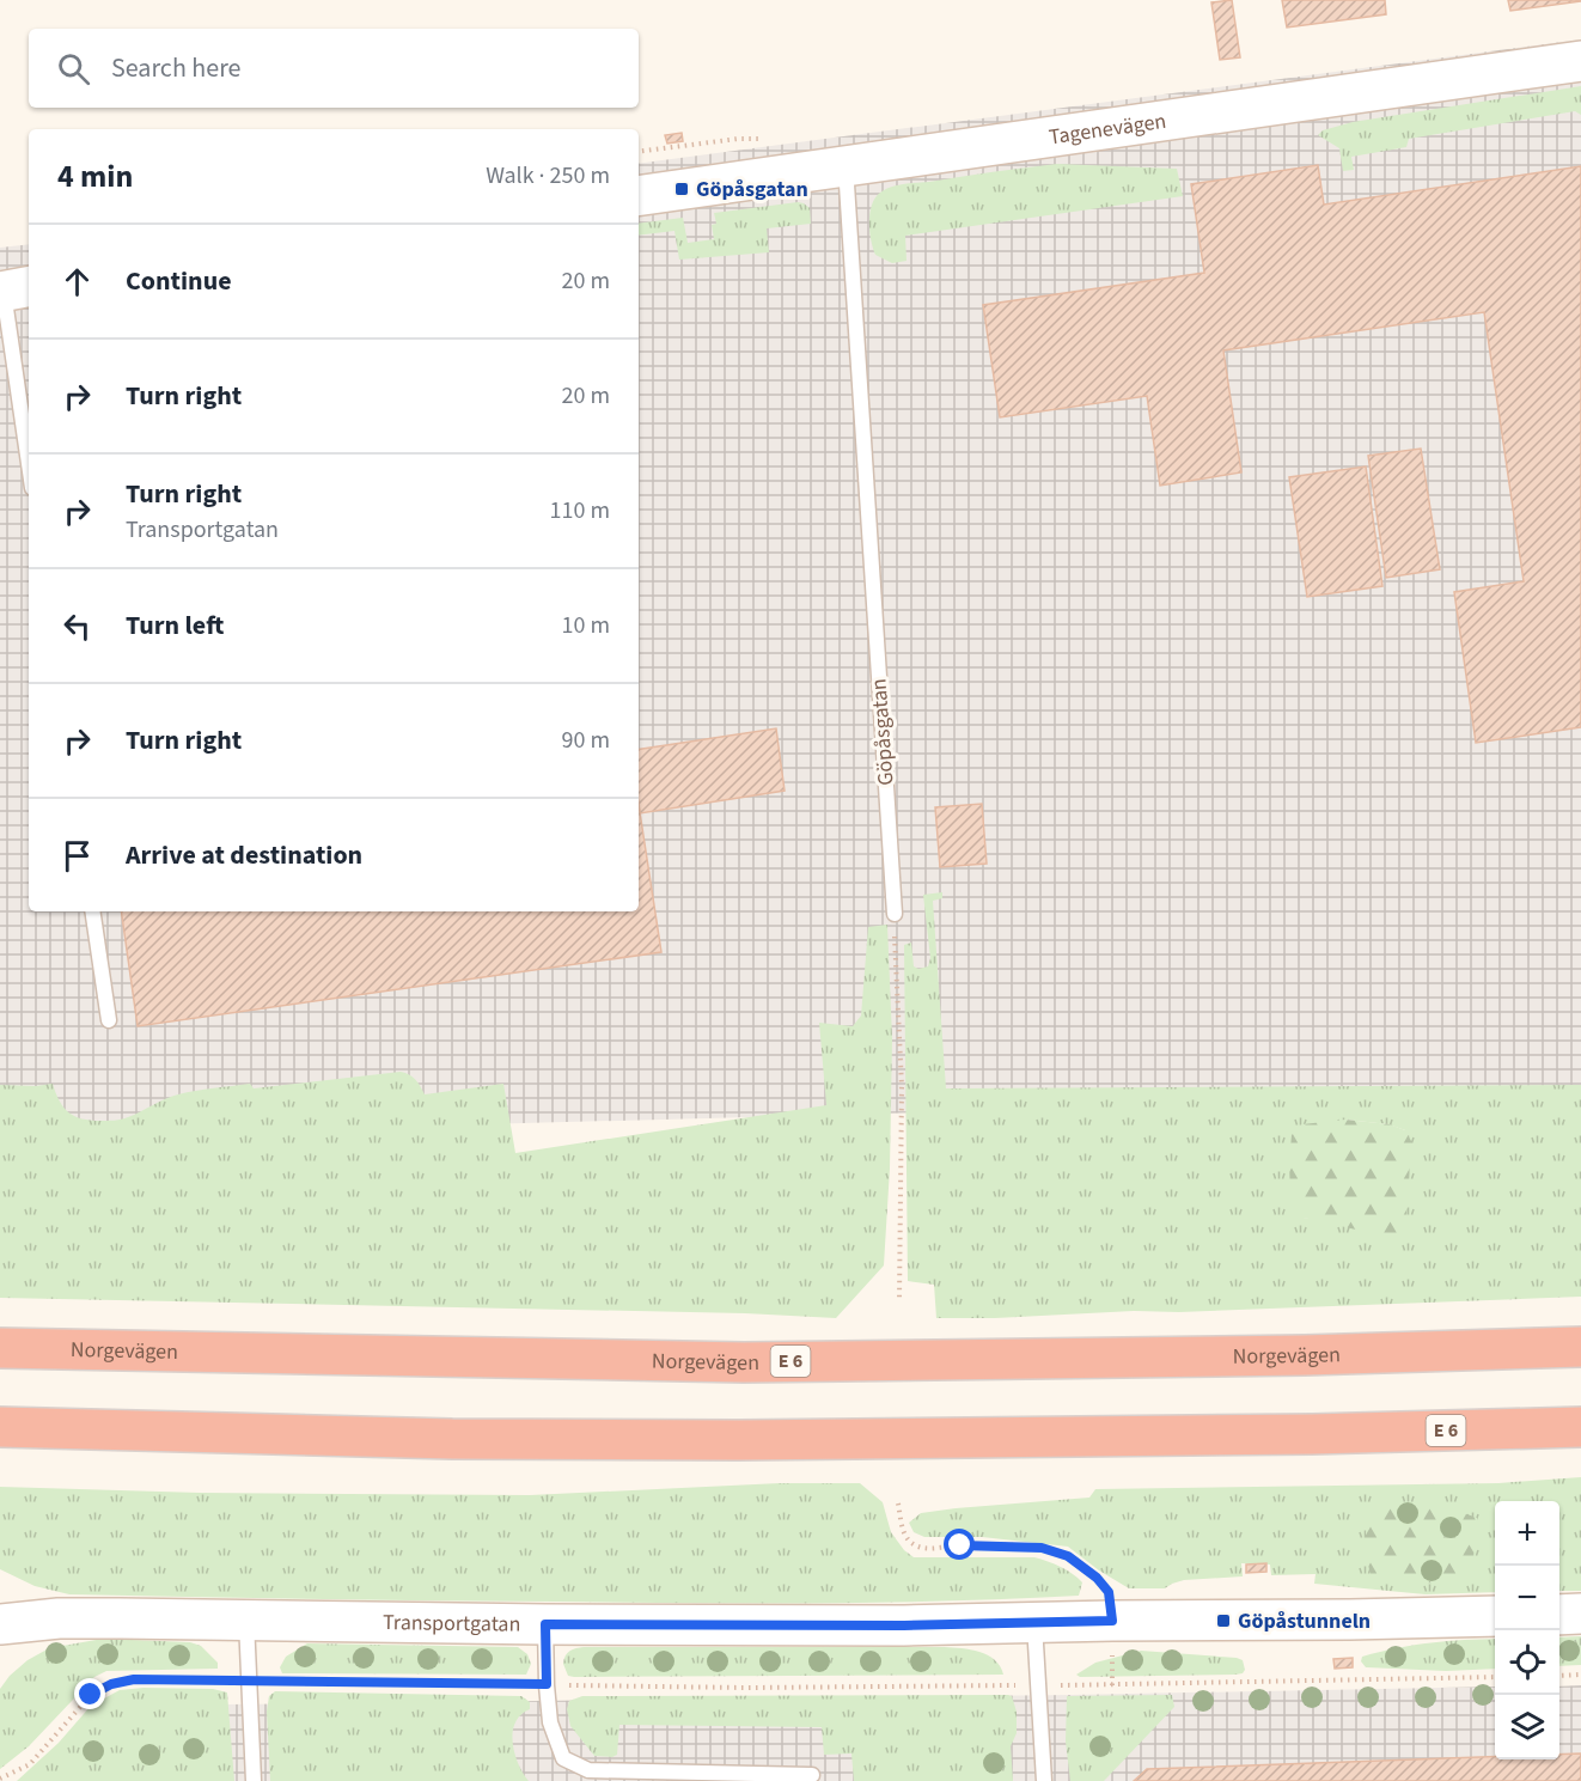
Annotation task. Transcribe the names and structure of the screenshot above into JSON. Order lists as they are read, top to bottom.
{
  "streets": {
    "highway": ["Norgevägen", "E 6"],
    "street": ["Tagenevägen", "Transportgatan"],
    "lane": ["Göpåsgatan"]
  },
  "crossings": [
    ["Tagenevägen", "Göpåsgatan"]
  ],
  "places": {
    "transit": ["Göpåsgatan", "Göpåstunneln"]
  },
  "page": {
    "search": "Search here",
    "heading": ["4 min", "Walk · 250 m"],
    "list": [
      ["Continue", "20 m"],
      ["Turn right", "20 m"],
      ["Turn right", "Transportgatan", "110 m"],
      ["Turn left", "10 m"],
      ["Turn right", "90 m"],
      "Arrive at destination"
    ],
    "map_buttons": ["+", "−"]
  }
}
